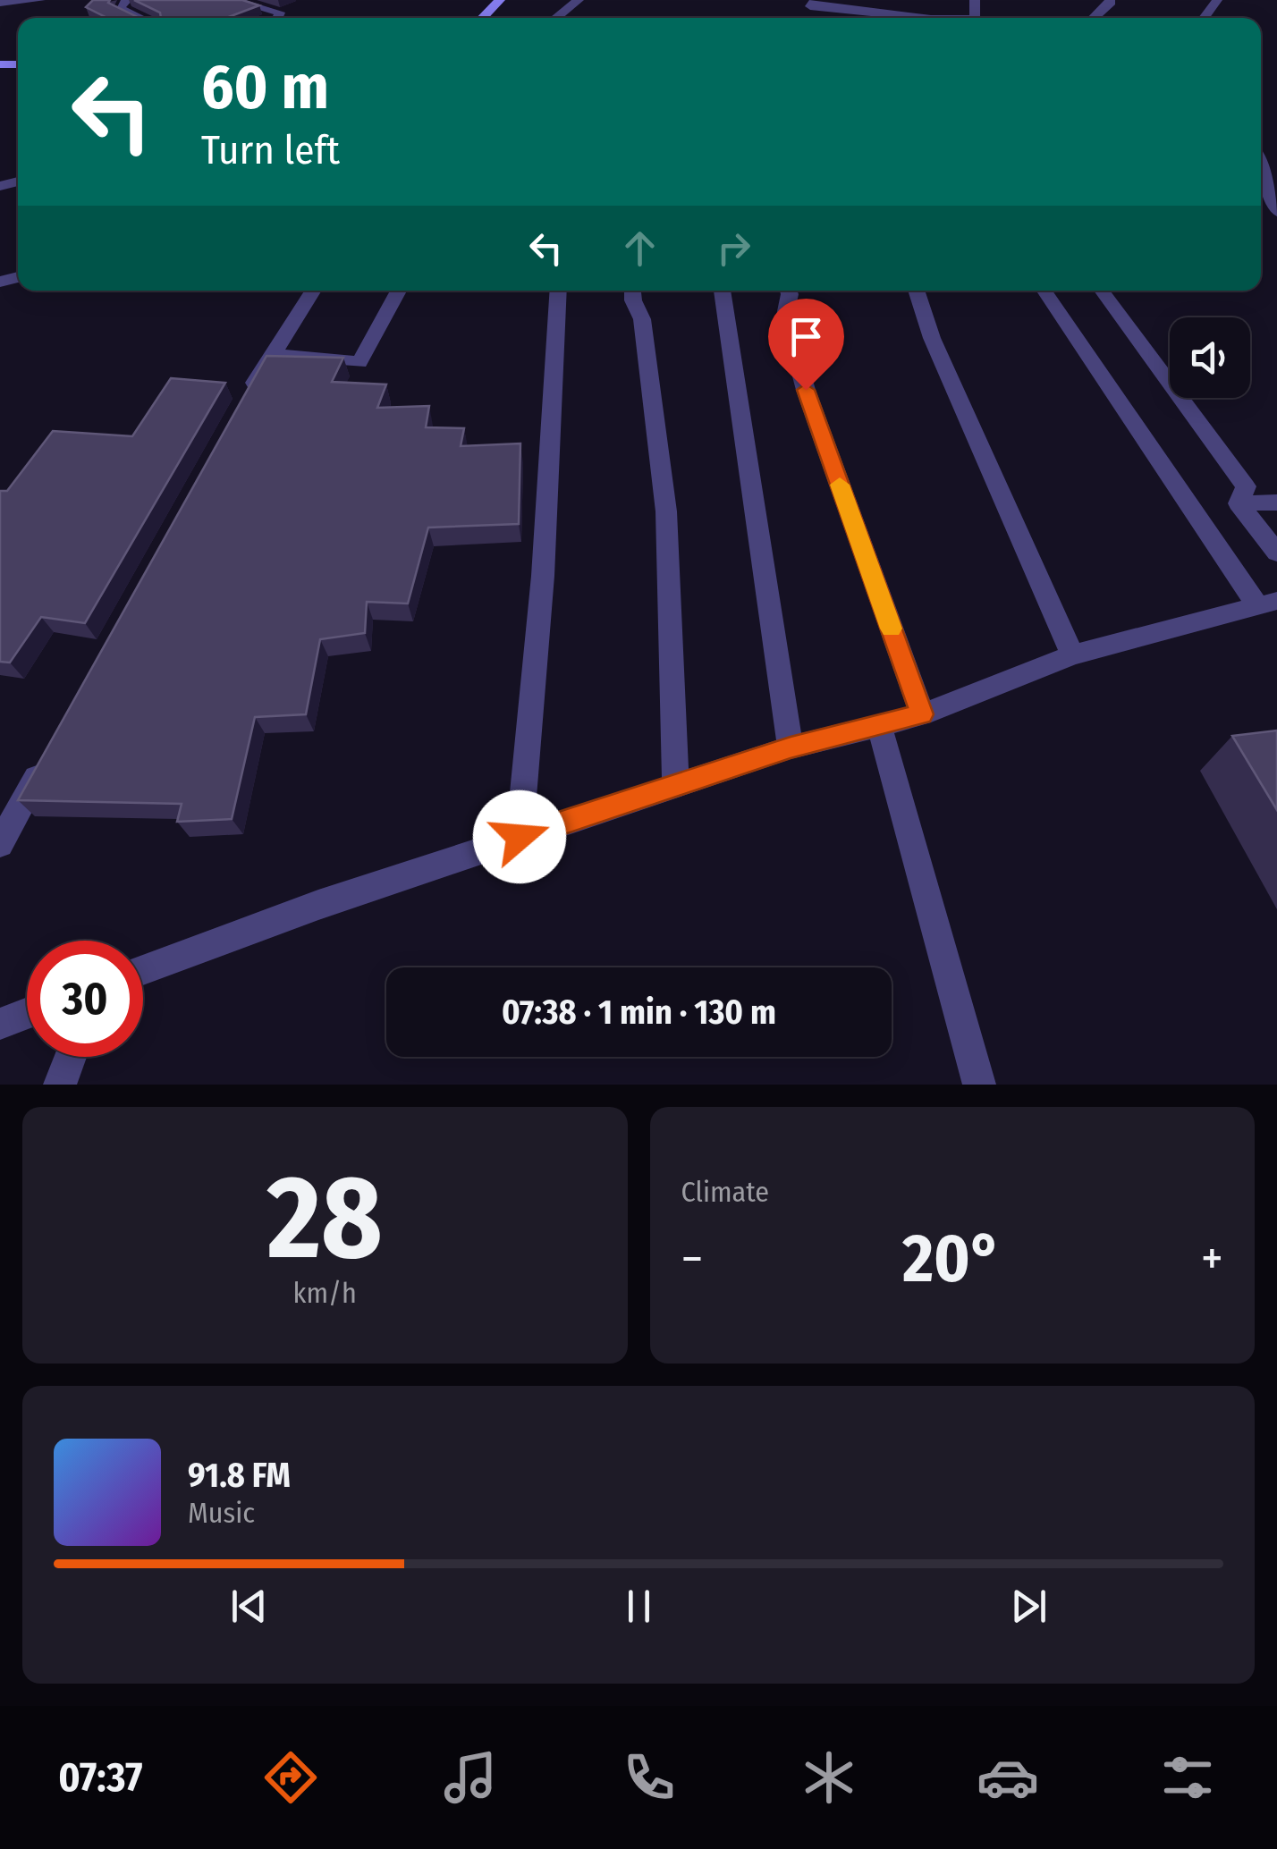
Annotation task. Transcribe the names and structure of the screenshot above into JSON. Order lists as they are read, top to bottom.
{
  "page": {
    "turn": ["60 m", "Turn left"],
    "limit": "30",
    "trip": "07:38 · 1 min · 130 m",
    "tile": [
      ["28", "km/h"],
      "Climate"
    ],
    "heat": ["−", "20°", "+"],
    "song": ["91.8 FM", "Music"],
    "tabs": "07:37"
  }
}
